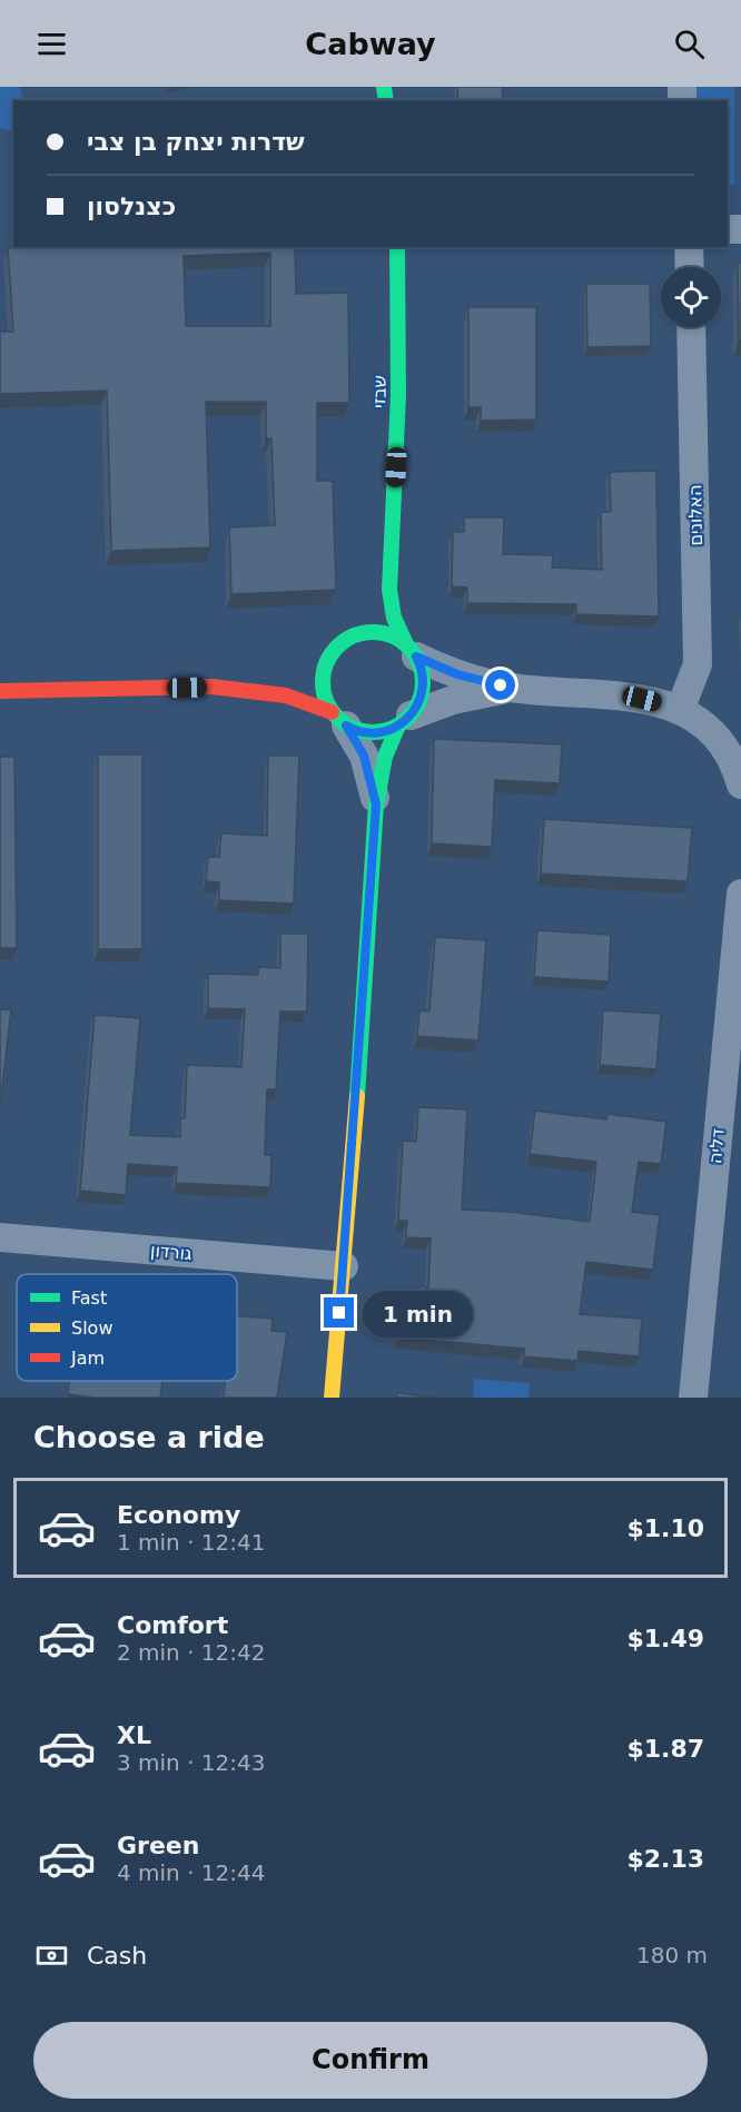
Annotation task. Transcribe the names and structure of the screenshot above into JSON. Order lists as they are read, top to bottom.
{
  "streets": {
    "street": [
      "שבזי",
      "האלונים",
      "דליה",
      "גורדון"
    ]
  },
  "legend": ["Fast", "Slow", "Jam"],
  "page": {
    "header": "Cabway",
    "banner": ["שדרות יצחק בן צבי", "כצנלסון"],
    "bubble": "1 min",
    "heading": "Choose a ride",
    "list": [
      {
        "name": "Economy",
        "note": "1 min · 12:41",
        "value": "$1.10"
      },
      {
        "name": "Comfort",
        "note": "2 min · 12:42",
        "value": "$1.49"
      },
      {
        "name": "XL",
        "note": "3 min · 12:43",
        "value": "$1.87"
      },
      {
        "name": "Green",
        "note": "4 min · 12:44",
        "value": "$2.13"
      }
    ],
    "pay": ["Cash", "180 m"],
    "buttons": "Confirm"
  }
}
